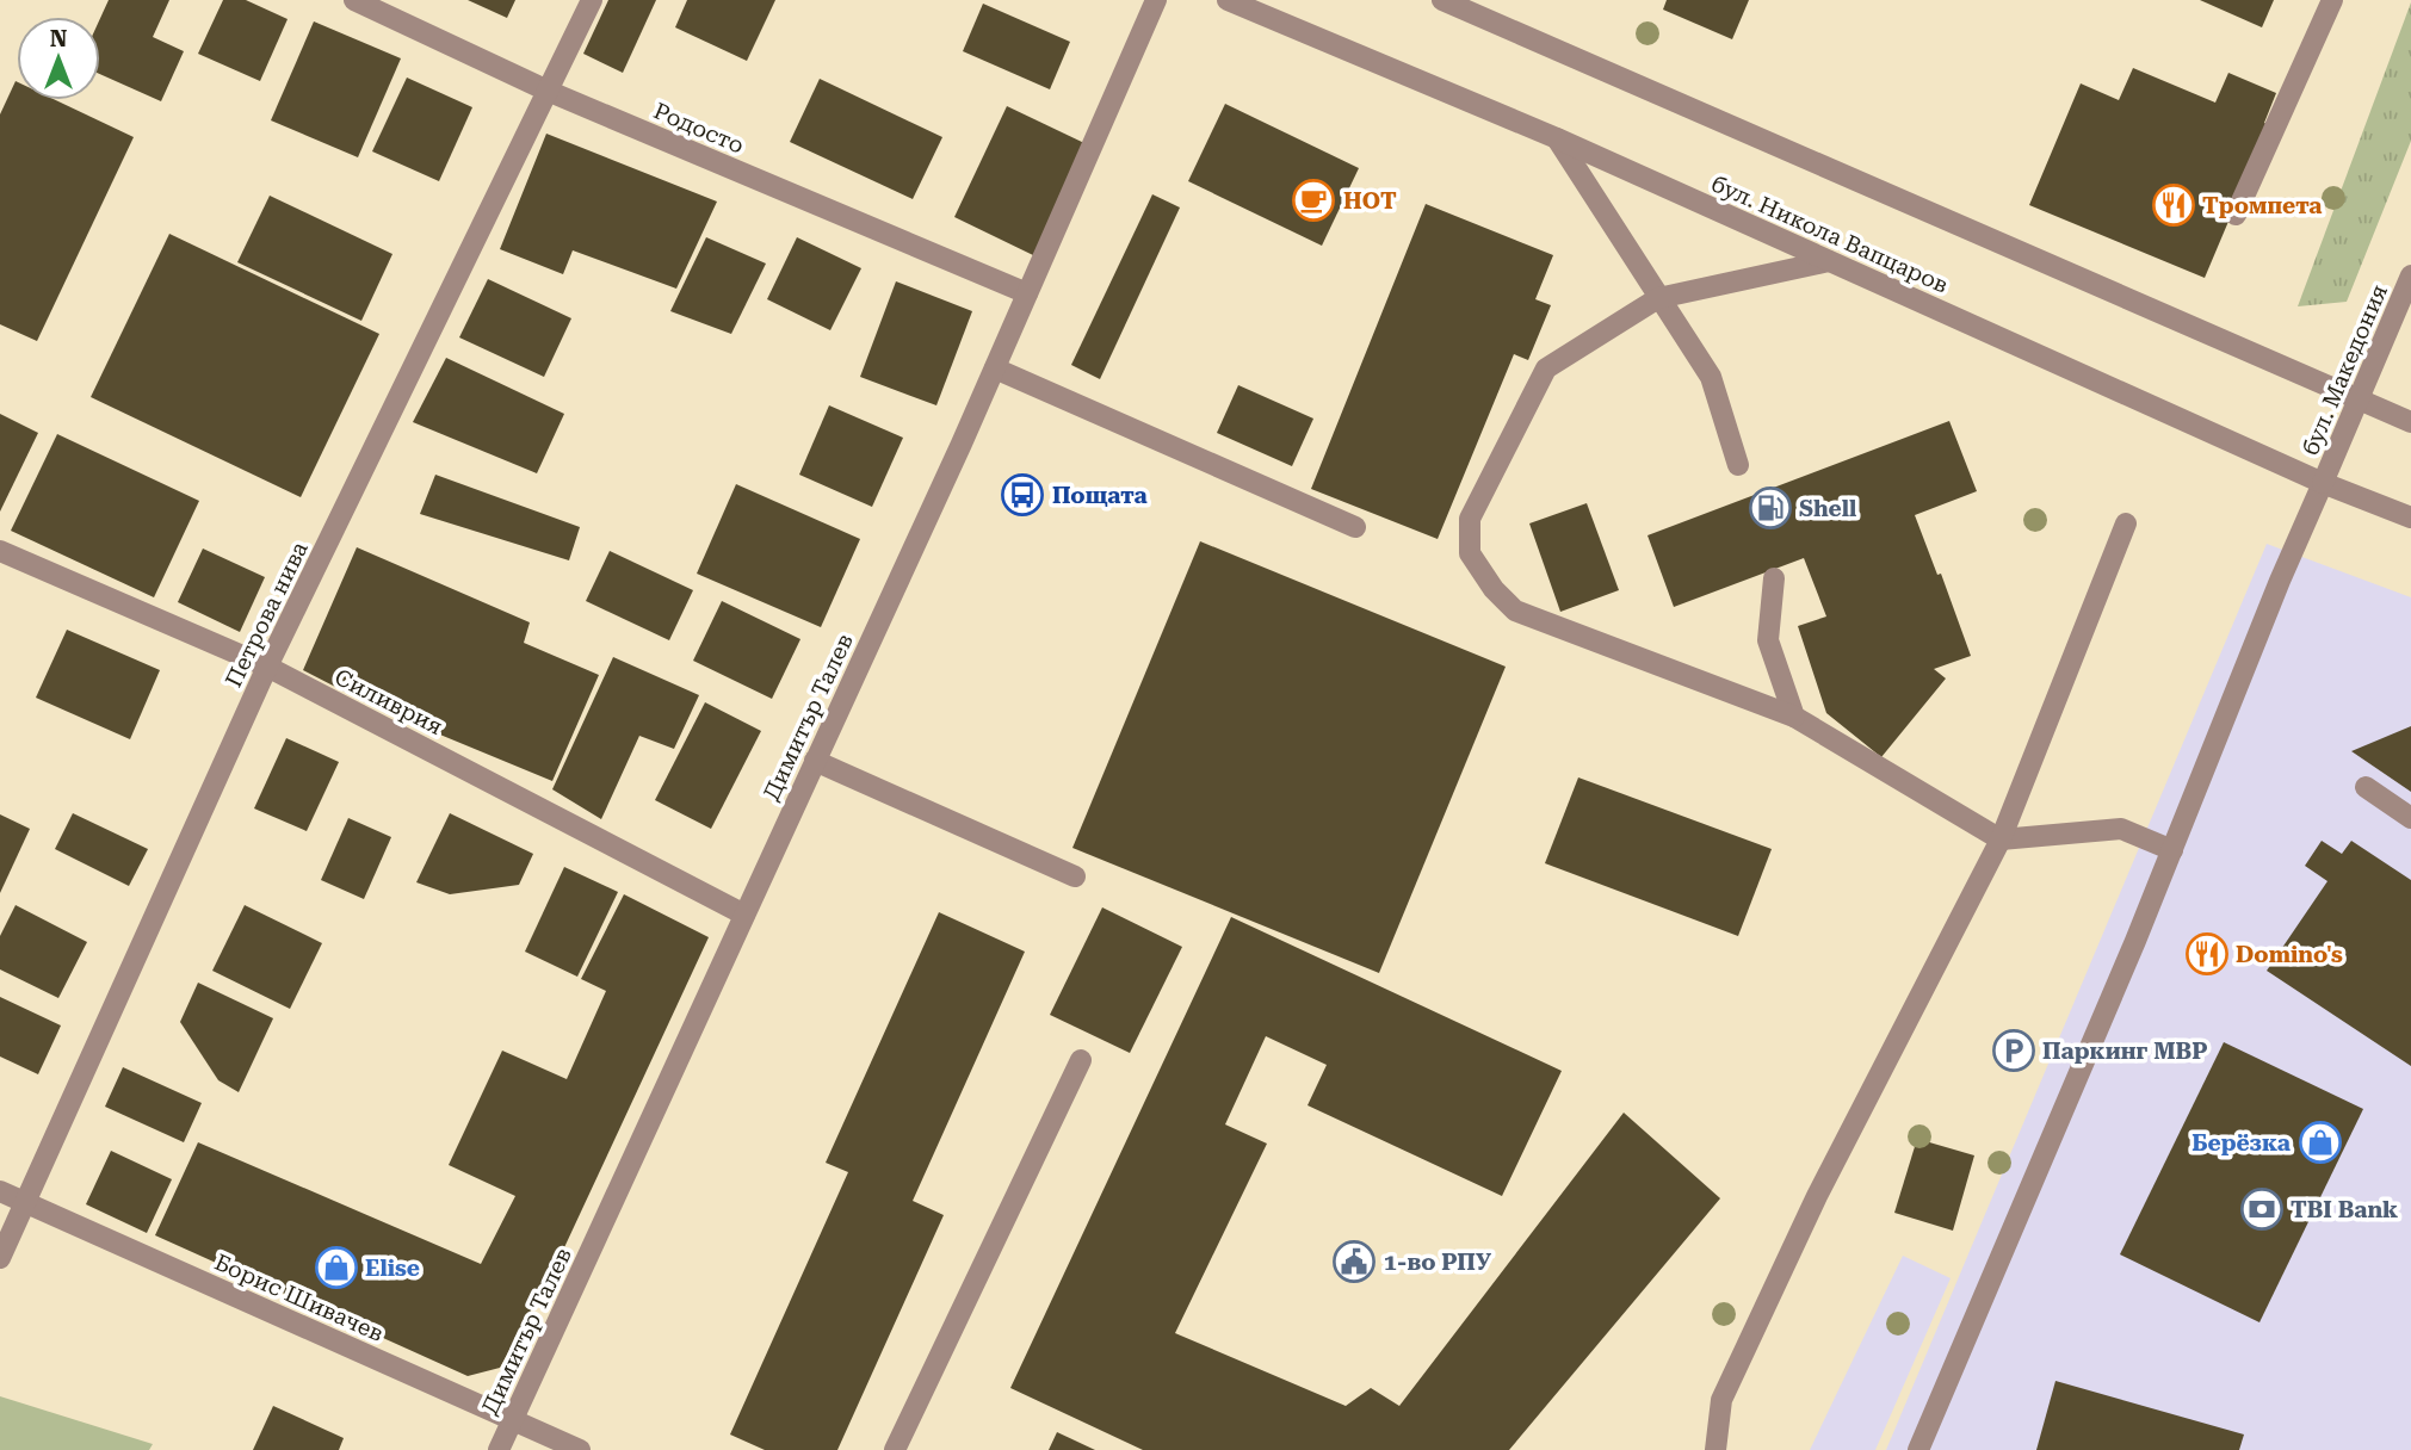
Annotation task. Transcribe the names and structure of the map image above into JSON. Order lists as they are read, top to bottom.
{
  "streets": {
    "street": [
      "Родосто",
      "бул. Никола Вапцаров",
      "бул. Македония",
      "Петрова нива",
      "Силиврия",
      "Димитър Талев",
      "Борис Шивачев"
    ]
  },
  "crossings": [
    ["Родосто", "Петрова нива"],
    ["Родосто", "Димитър Талев"],
    ["бул. Никола Вапцаров", "бул. Македония"],
    ["Петрова нива", "Силиврия"],
    ["Петрова нива", "Борис Шивачев"],
    ["Силиврия", "Димитър Талев"],
    ["Димитър Талев", "Борис Шивачев"]
  ],
  "places": {
    "cafe": ["HOT"],
    "restaurant": ["Тромпета", "Domino's"],
    "bus stop": ["Пощата"],
    "fuel station": ["Shell"],
    "parking": ["Паркинг МВР"],
    "shop": ["Берёзка", "Elise"],
    "bank": ["TBI Bank"],
    "public building": ["1-во РПУ"]
  },
  "north": "top"
}
